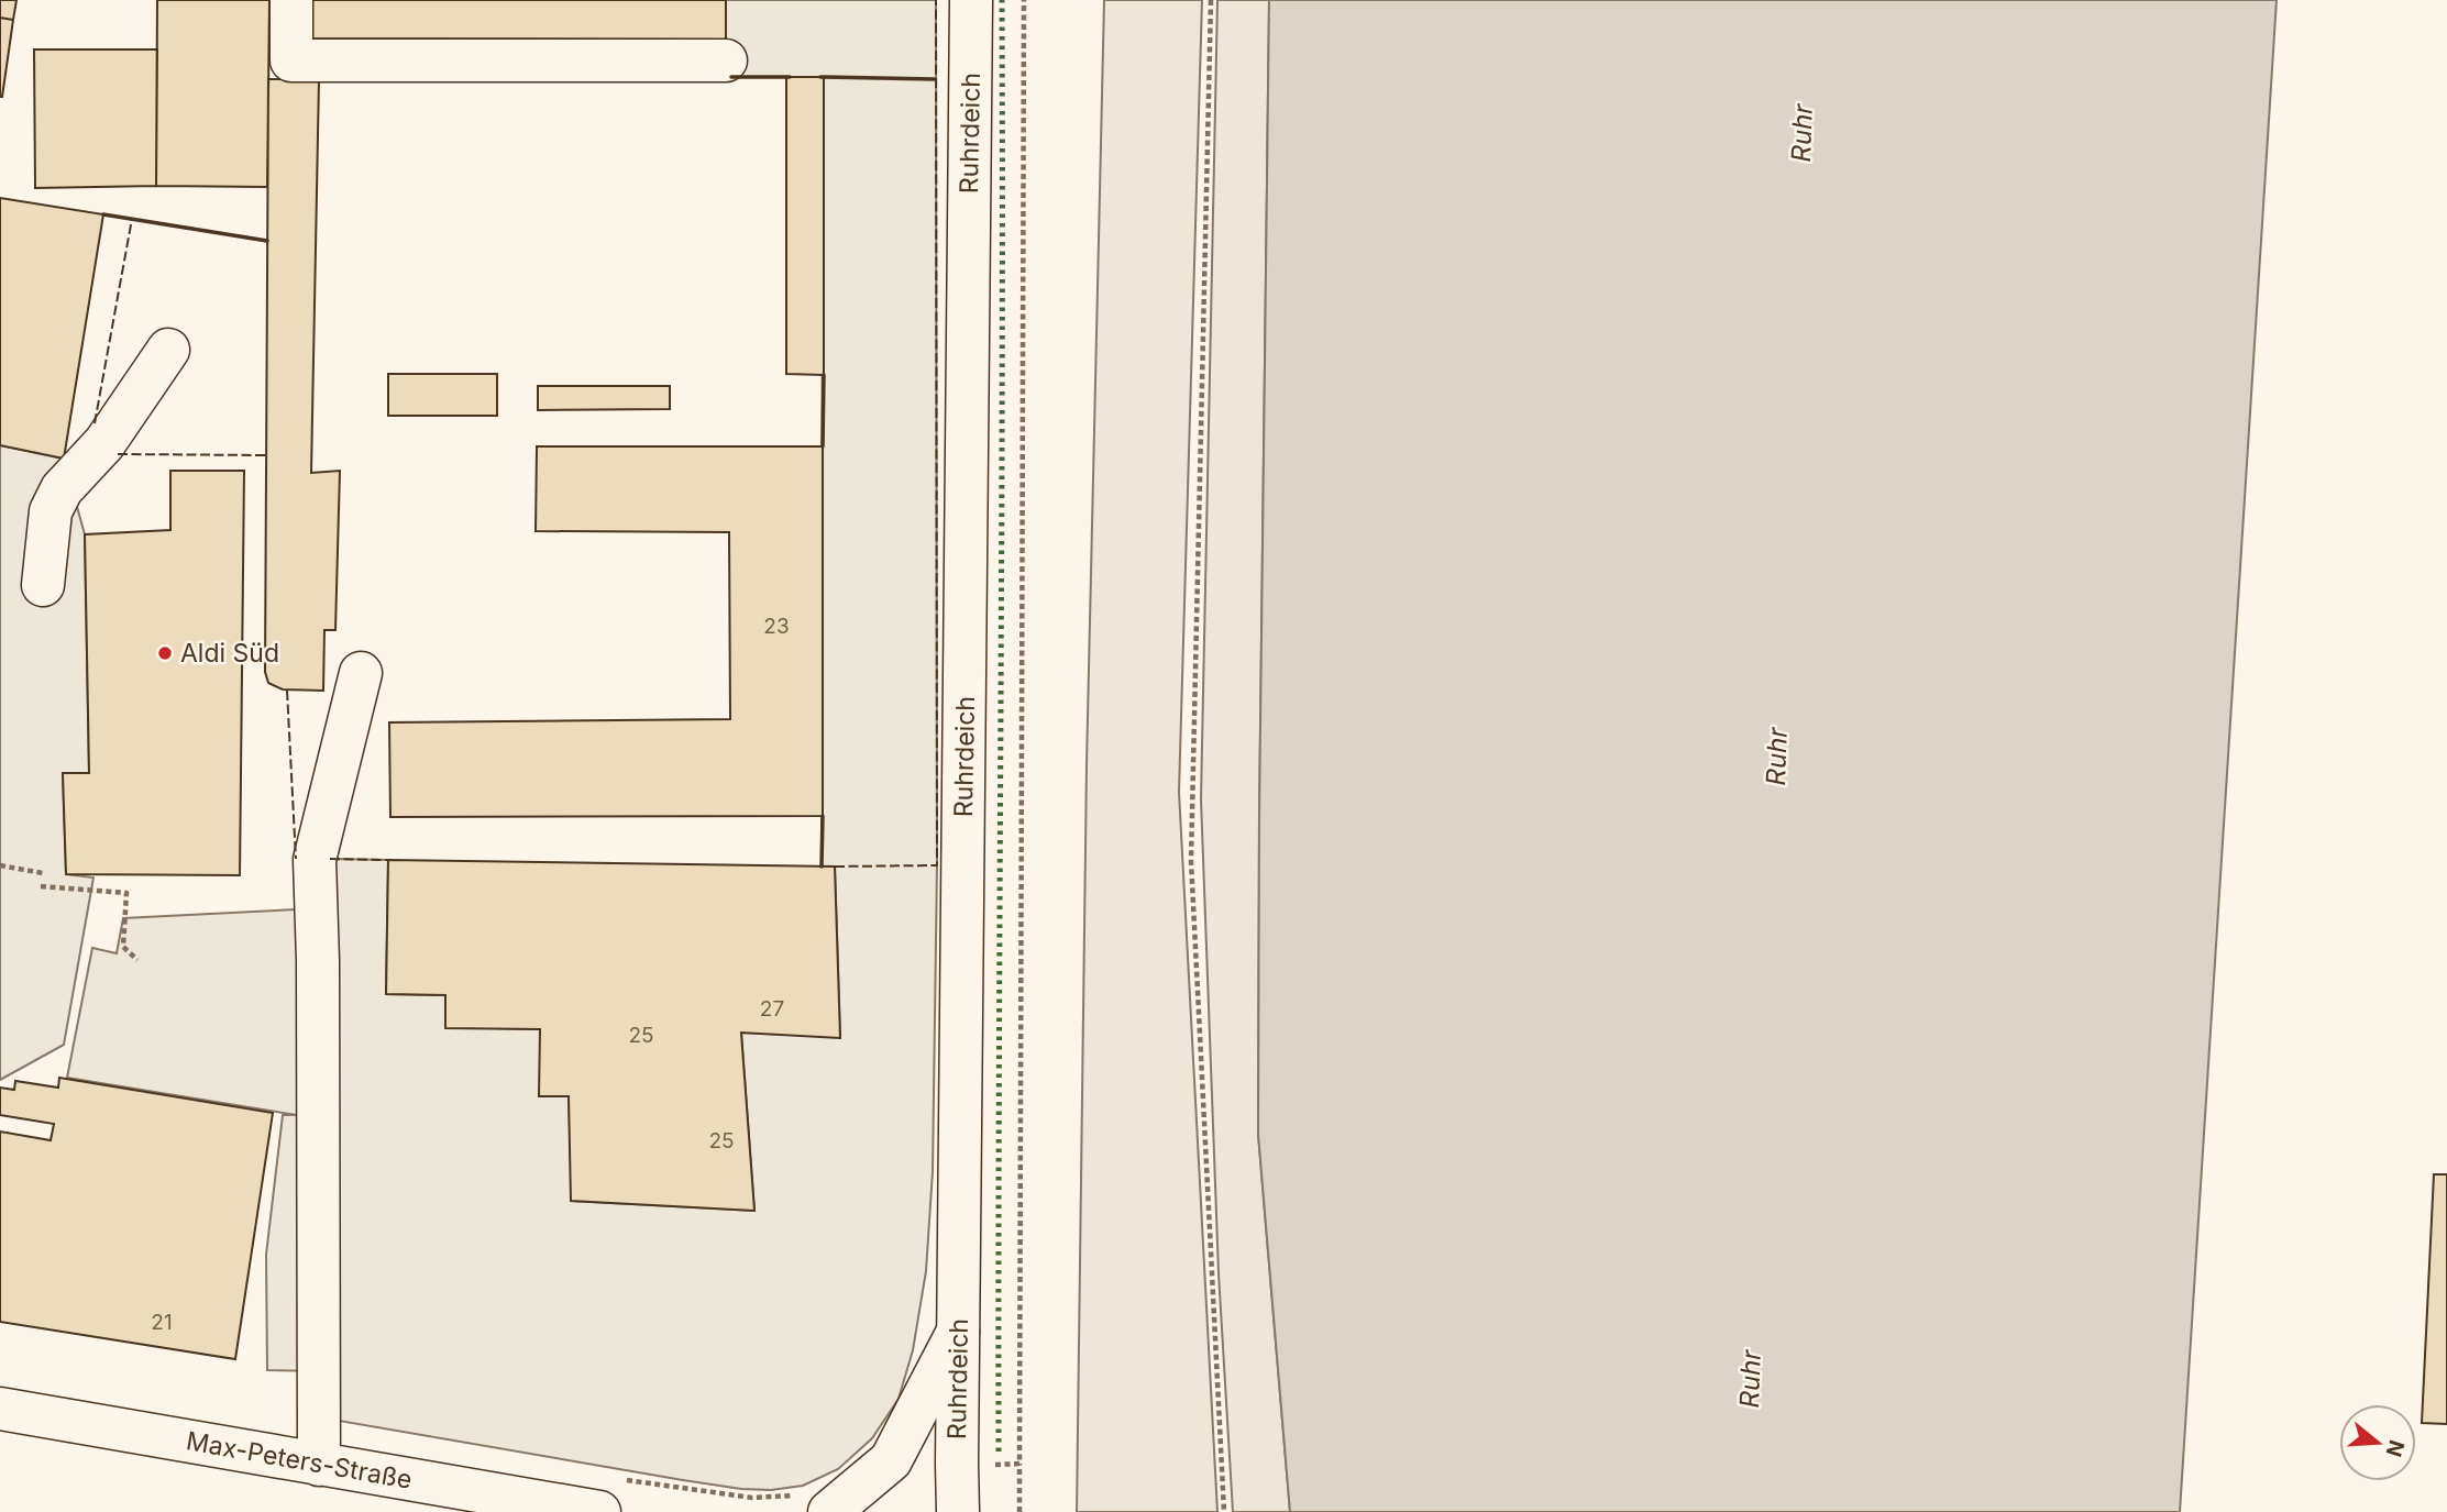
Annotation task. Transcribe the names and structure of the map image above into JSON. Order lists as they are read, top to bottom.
{
  "streets": {
    "main road": ["Ruhrdeich", "Max-Peters-Straße"]
  },
  "water": ["Ruhr"],
  "places": ["Aldi Süd"],
  "house_numbers": [
    "23",
    "27",
    "25",
    "25",
    "21"
  ],
  "north": "right"
}
